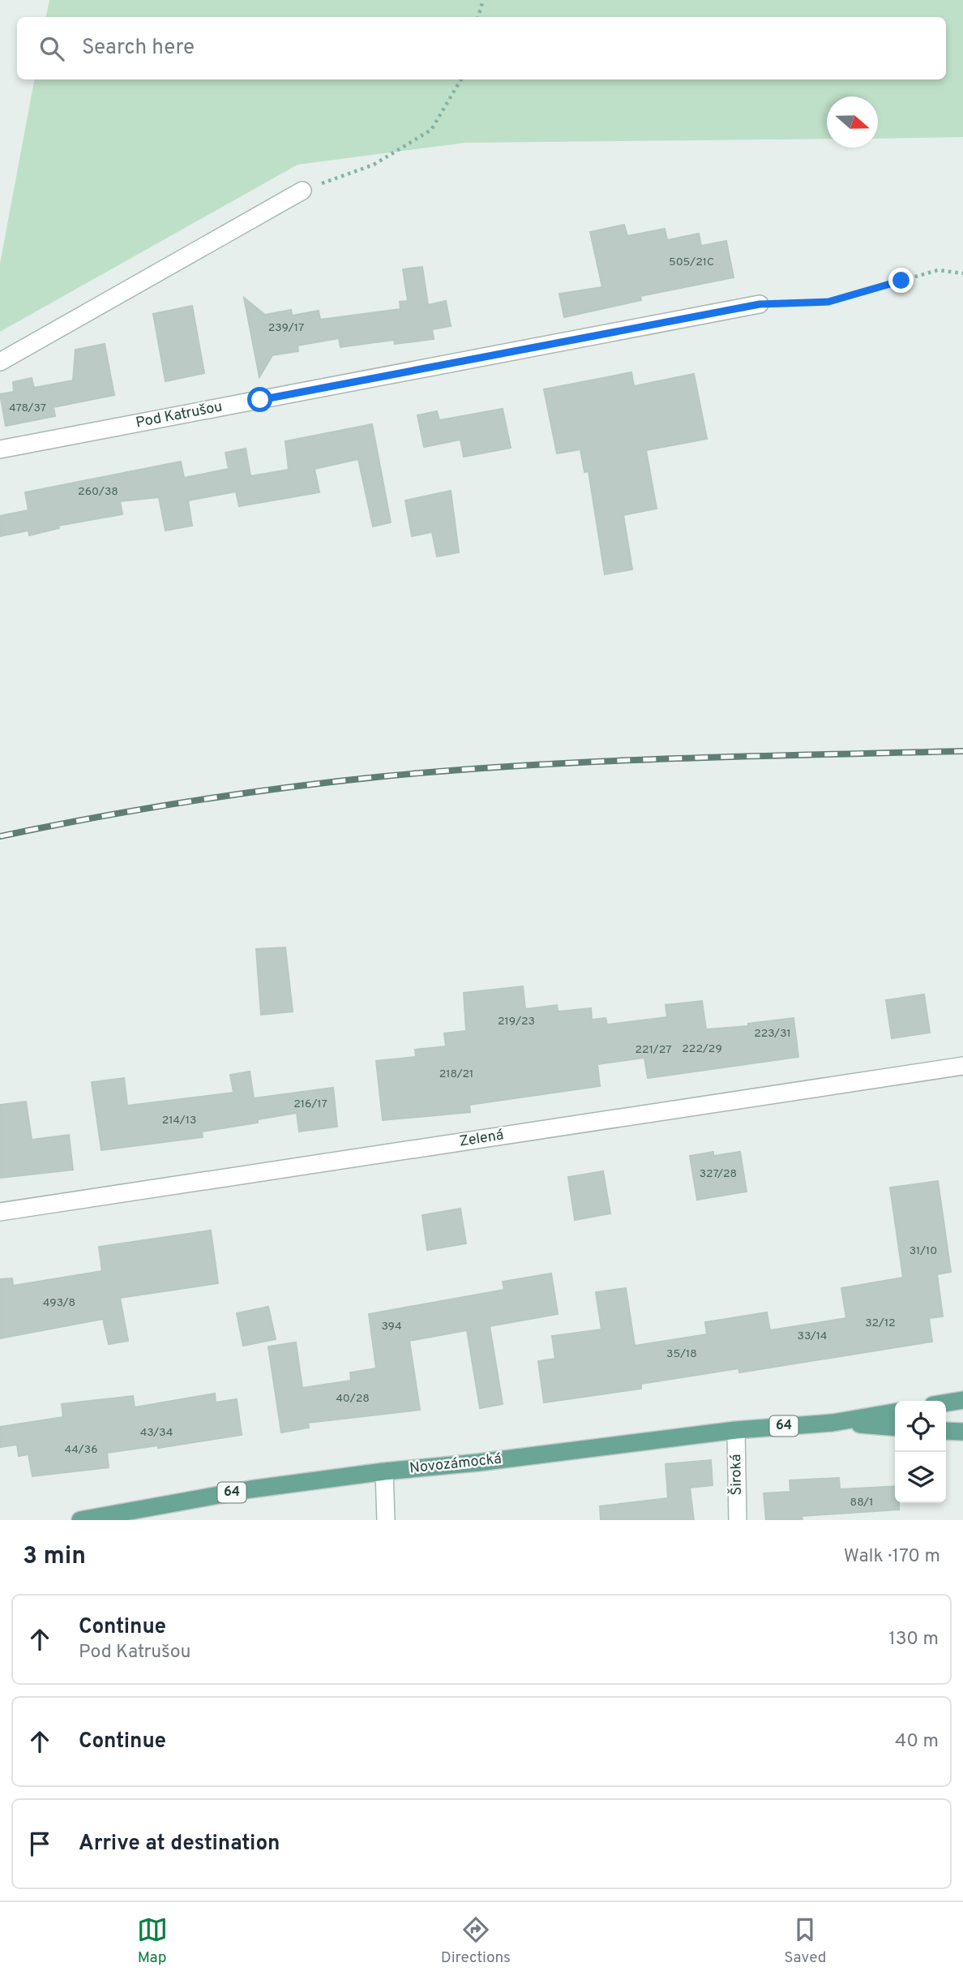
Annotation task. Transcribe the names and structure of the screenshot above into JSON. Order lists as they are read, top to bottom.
{
  "streets": {
    "main road": ["64", "Novozámocká"],
    "street": ["Pod Katrušou", "Zelená", "Široká"]
  },
  "crossings": [
    ["Novozámocká", "Široká"]
  ],
  "house_numbers": [
    "505/21C",
    "239/17",
    "478/37",
    "260/38",
    "219/23",
    "223/31",
    "222/29",
    "221/27",
    "218/21",
    "216/17",
    "214/13",
    "327/28",
    "31/10",
    "493/8",
    "32/12",
    "394",
    "33/14",
    "35/18",
    "40/28",
    "43/34",
    "44/36",
    "88/1"
  ],
  "north": "right",
  "page": {
    "search": "Search here",
    "heading": ["3 min", "Walk · 170 m"],
    "list": [
      ["Continue", "Pod Katrušou", "130 m"],
      ["Continue", "40 m"],
      "Arrive at destination"
    ],
    "nav": ["Map", "Directions", "Saved"]
  }
}
